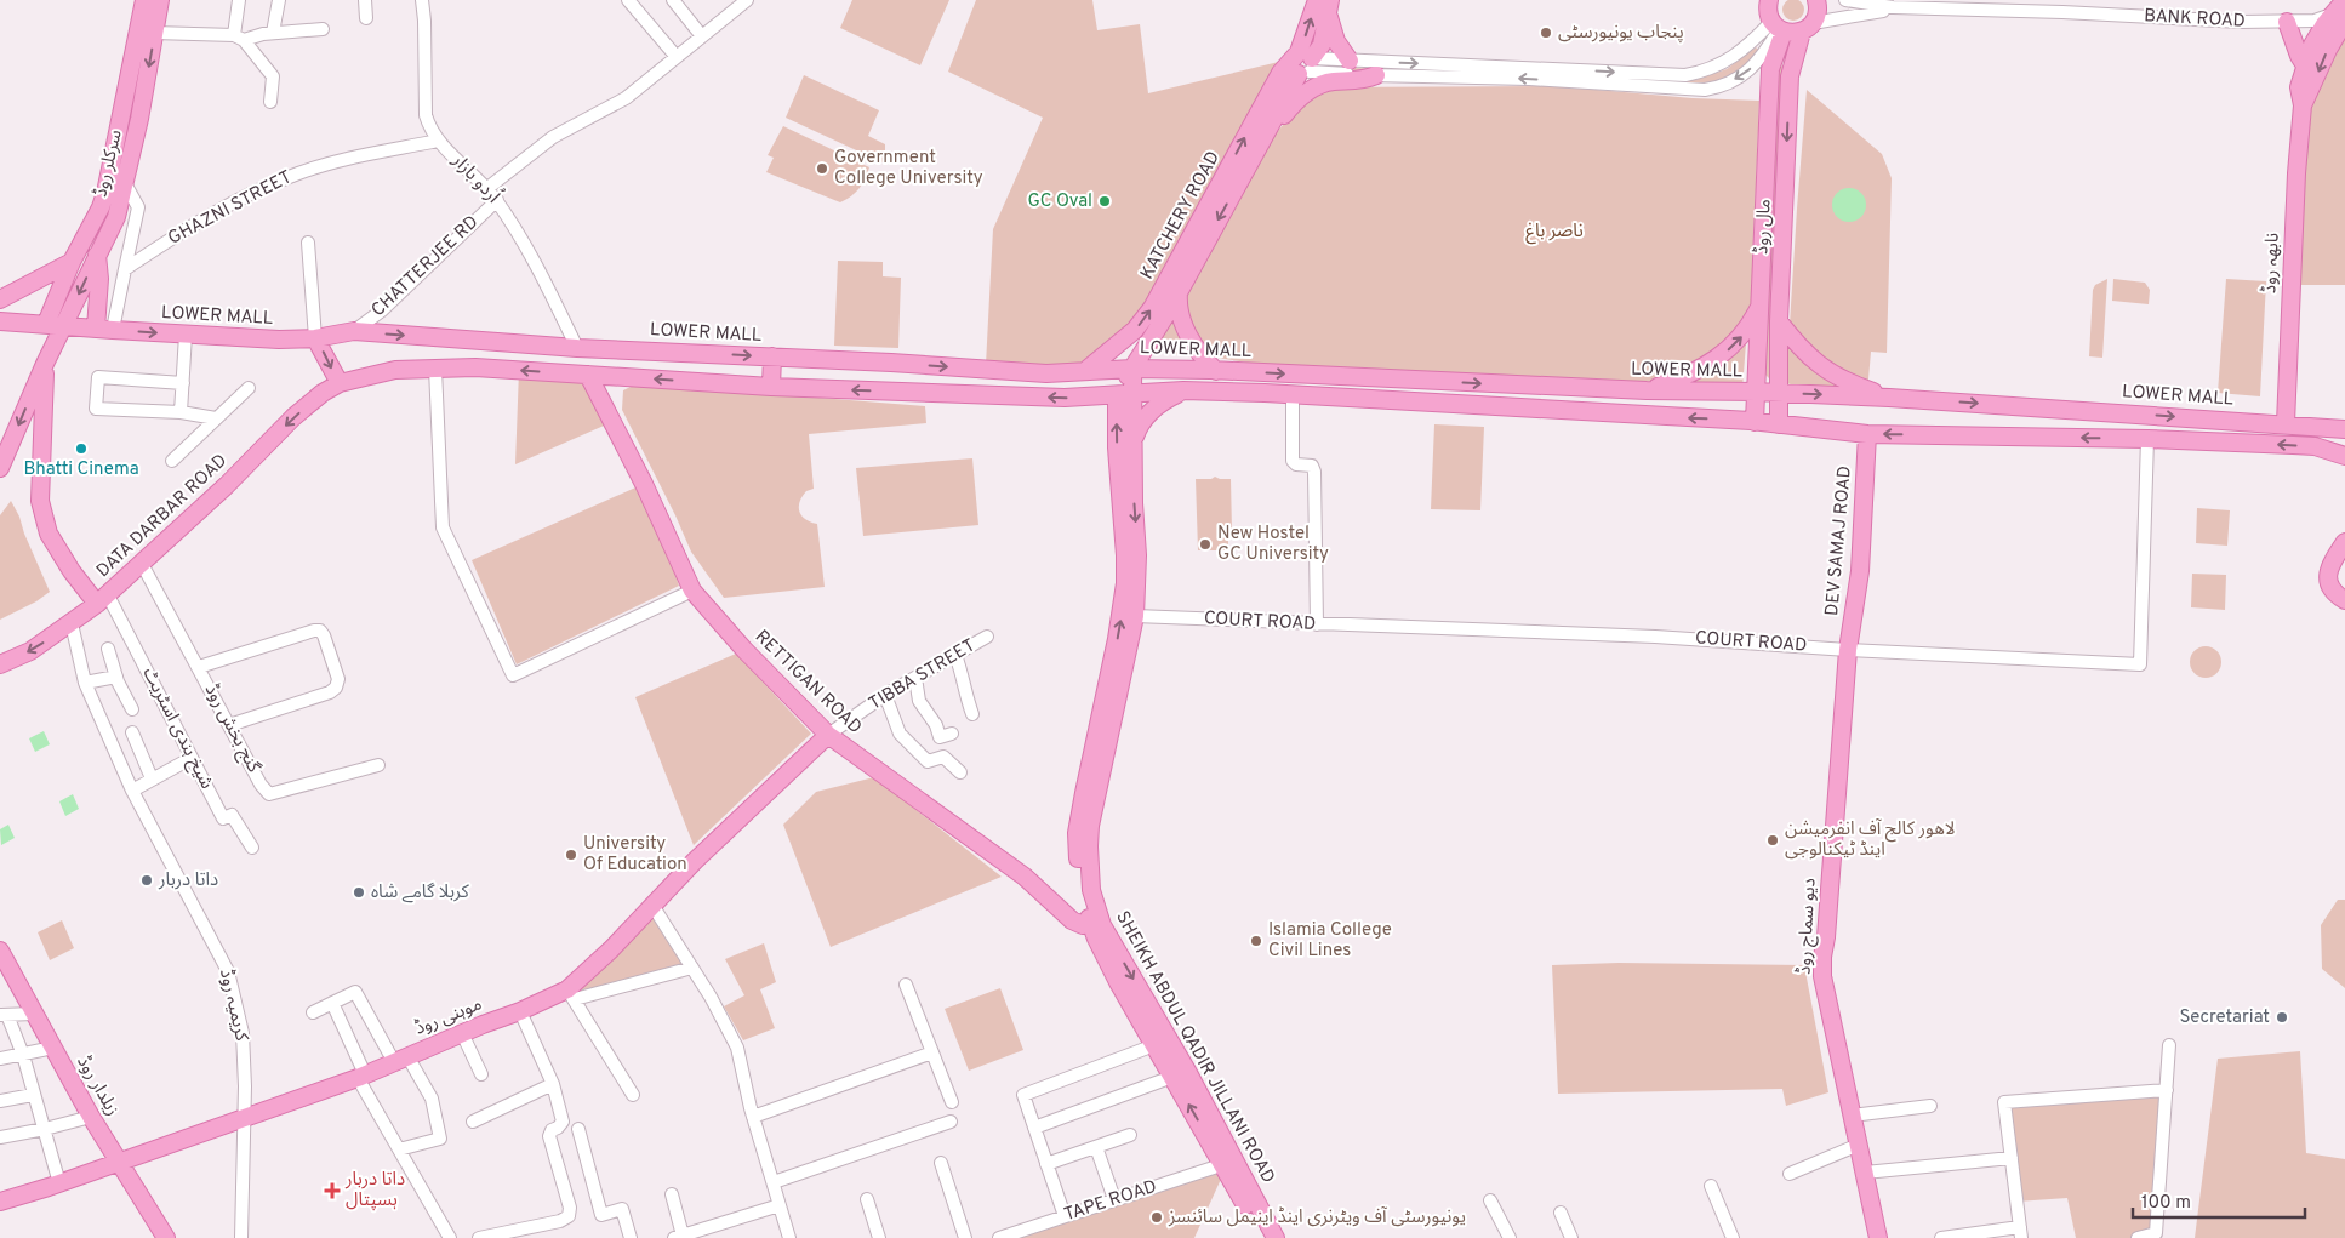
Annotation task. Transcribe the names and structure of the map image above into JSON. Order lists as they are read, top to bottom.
{
  "streets": {
    "main road": [
      "سرکلر روڈ",
      "KATCHERY ROAD",
      "مال روڈ",
      "نابھہ روڈ",
      "LOWER MALL",
      "DATA DARBAR ROAD",
      "DEV SAMAJ ROAD",
      "RETTIGAN ROAD",
      "دیو سماج روڈ",
      "موہنی روڈ",
      "SHEIKH ABDUL QADIR JILLANI ROAD",
      "زیلدار روڈ"
    ],
    "street": [
      "BANK ROAD",
      "اُردو بازار",
      "GHAZNI STREET",
      "CHATTERJEE RD",
      "COURT ROAD",
      "TIBBA STREET",
      "شیخ ہندی اسٹریٹ",
      "گنج بخش روڈ",
      "کریمیہ روڈ",
      "TAPE ROAD"
    ]
  },
  "crossings": [
    ["BANK ROAD", "مال روڈ"],
    ["BANK ROAD", "نابھہ روڈ"],
    ["سرکلر روڈ", "LOWER MALL"],
    ["اُردو بازار", "GHAZNI STREET"],
    ["اُردو بازار", "CHATTERJEE RD"],
    ["اُردو بازار", "LOWER MALL"],
    ["KATCHERY ROAD", "LOWER MALL"],
    ["KATCHERY ROAD", "SHEIKH ABDUL QADIR JILLANI ROAD"],
    ["مال روڈ", "LOWER MALL"],
    ["نابھہ روڈ", "LOWER MALL"],
    ["CHATTERJEE RD", "LOWER MALL"],
    ["LOWER MALL", "SHEIKH ABDUL QADIR JILLANI ROAD"],
    ["DATA DARBAR ROAD", "شیخ ہندی اسٹریٹ"],
    ["DATA DARBAR ROAD", "گنج بخش روڈ"],
    ["DATA DARBAR ROAD", "کریمیہ روڈ"],
    ["DEV SAMAJ ROAD", "COURT ROAD"],
    ["DEV SAMAJ ROAD", "دیو سماج روڈ"],
    ["COURT ROAD", "دیو سماج روڈ"],
    ["COURT ROAD", "SHEIKH ABDUL QADIR JILLANI ROAD"],
    ["TIBBA STREET", "RETTIGAN ROAD"],
    ["TIBBA STREET", "موہنی روڈ"],
    ["RETTIGAN ROAD", "موہنی روڈ"],
    ["RETTIGAN ROAD", "SHEIKH ABDUL QADIR JILLANI ROAD"],
    ["کریمیہ روڈ", "موہنی روڈ"],
    ["موہنی روڈ", "زیلدار روڈ"],
    ["SHEIKH ABDUL QADIR JILLANI ROAD", "TAPE ROAD"]
  ],
  "one_way": ["DATA DARBAR ROAD"],
  "parks": ["ناصر باغ"],
  "places": {
    "other": [
      "پنجاب یونیورسٹی",
      "Government College University",
      "GC Oval",
      "Bhatti Cinema",
      "New Hostel GC University",
      "لاھور کالج آف انفرمیشن اینڈ ٹیکنالوجی",
      "University Of Education",
      "داتا دربار",
      "کربلا گامے شاہ",
      "Islamia College Civil Lines",
      "Secretariat",
      "یونیورسٹی آف ویٹرنری اینڈ اینیمل سائنسز"
    ],
    "health": ["داتا دربار ہسپتال"]
  },
  "scale_bar": "100 m"
}
